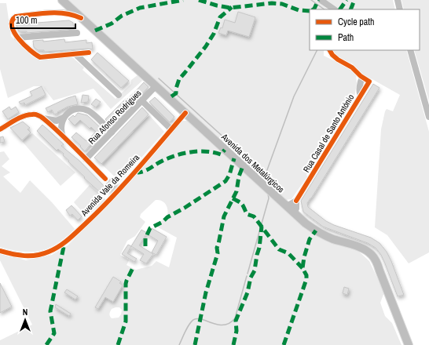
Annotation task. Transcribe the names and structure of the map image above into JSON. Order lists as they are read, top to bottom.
{
  "streets": {
    "main road": ["Avenida dos Metalúrgicos"],
    "street": ["Rua Afonso Rodrigues", "Rua Casal de Santo António", "Avenida Vale da Romeira"]
  },
  "crossings": [
    ["Rua Afonso Rodrigues", "Avenida dos Metalúrgicos"],
    ["Rua Casal de Santo António", "Avenida dos Metalúrgicos"],
    ["Avenida dos Metalúrgicos", "Avenida Vale da Romeira"]
  ],
  "legend": ["Cycle path", "Path"],
  "scale_bar": "100 m",
  "north": "top"
}
